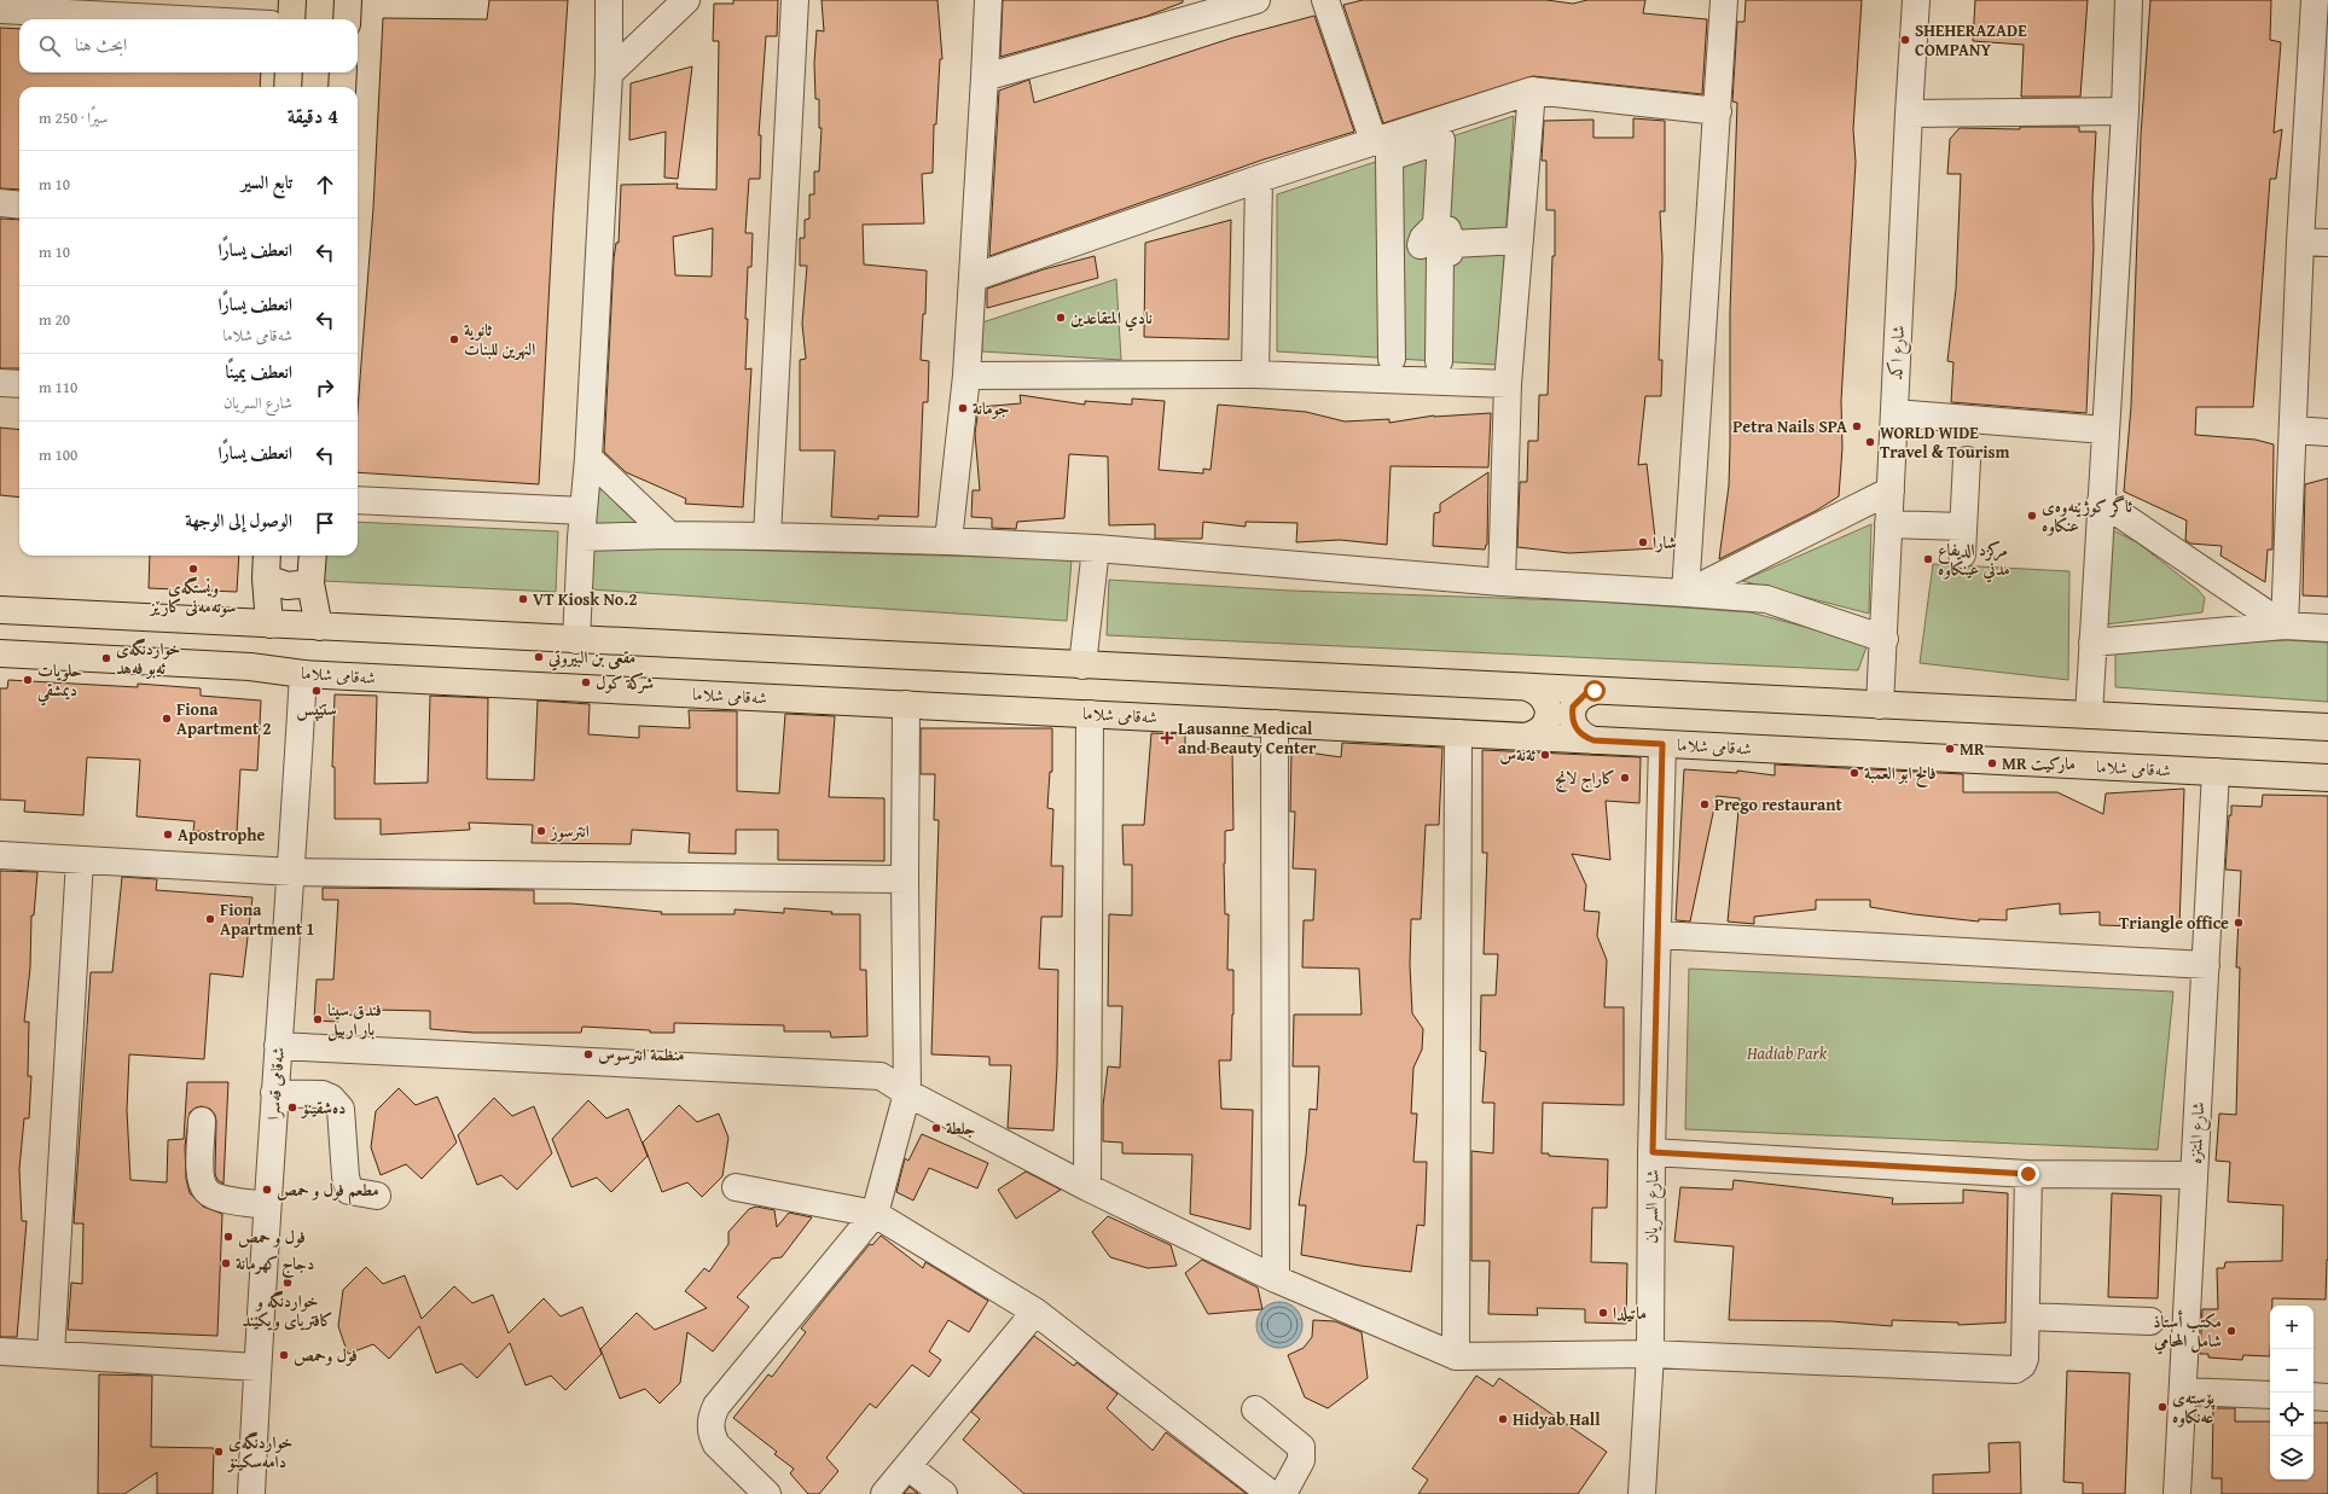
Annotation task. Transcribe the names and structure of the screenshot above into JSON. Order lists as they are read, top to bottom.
{
  "streets": {
    "main road": ["شەقامی شلاما"],
    "street": [
      "شارع اكد",
      "شەقامی قەسرا",
      "شارع المتنزه",
      "شارع السريان"
    ]
  },
  "crossings": [
    ["شەقامی شلاما", "شەقامی قەسرا"],
    ["شەقامی شلاما", "شارع المتنزه"],
    ["شەقامی شلاما", "شارع السريان"]
  ],
  "parks": ["Hadiab Park"],
  "places": {
    "other": [
      "SHEHERAZADE COMPANY",
      "نادي المتقاعدین",
      "ثانوية النهرين للبنات",
      "جومانة",
      "Petra Nails SPA",
      "WORLD WIDE Travel & Tourism",
      "ئاگر كوژێنه‌وه‌ی عنكاوه",
      "شارا",
      "مرکزد الدیفاع مدني عينكاوه",
      "وێستگەی سوتەمەنی کارێز",
      "VT Kiosk No.2",
      "مقعى بن البيروتي",
      "خواردنگەی ئەبو فەهد",
      "حلويات ديمشقي",
      "شركة كول",
      "ستێپس",
      "Fiona Apartment 2",
      "MR",
      "ئةنةس",
      "MR ماركيت",
      "فالح ابو العمبة",
      "كاراج لانج",
      "Prego restaurant",
      "انترسوز",
      "Apostrophe",
      "Fiona Apartment 1",
      "Triangle office",
      "فندق سينا بار اربيل",
      "منظمة انترسوس",
      "دەشقینۆ",
      "جلطة",
      "مطعم فول و حمص",
      "فول و حمص",
      "دجاج كهرمانة",
      "خواردنگە و کافتریای ویکێند",
      "ماتیلدا",
      "مكتب أستاذ شامل المحامي",
      "فول وحمص",
      "پۆسته‌ی عه‌نكاوه‌",
      "Hidyab Hall",
      "خواردنگەی دامەسکینۆ"
    ],
    "health": ["Lausanne Medical and Beauty Center"]
  },
  "page": {
    "search": "ابحث هنا",
    "heading": ["4 دقيقة", "سيرًا · 250 m"],
    "list": [
      ["تابع السير", "10 m"],
      ["انعطف يسارًا", "10 m"],
      ["انعطف يسارًا", "شەقامی شلاما", "20 m"],
      ["انعطف يمينًا", "شارع السريان", "110 m"],
      ["انعطف يسارًا", "100 m"],
      "الوصول إلى الوجهة"
    ],
    "map_buttons": ["+", "−"]
  }
}
